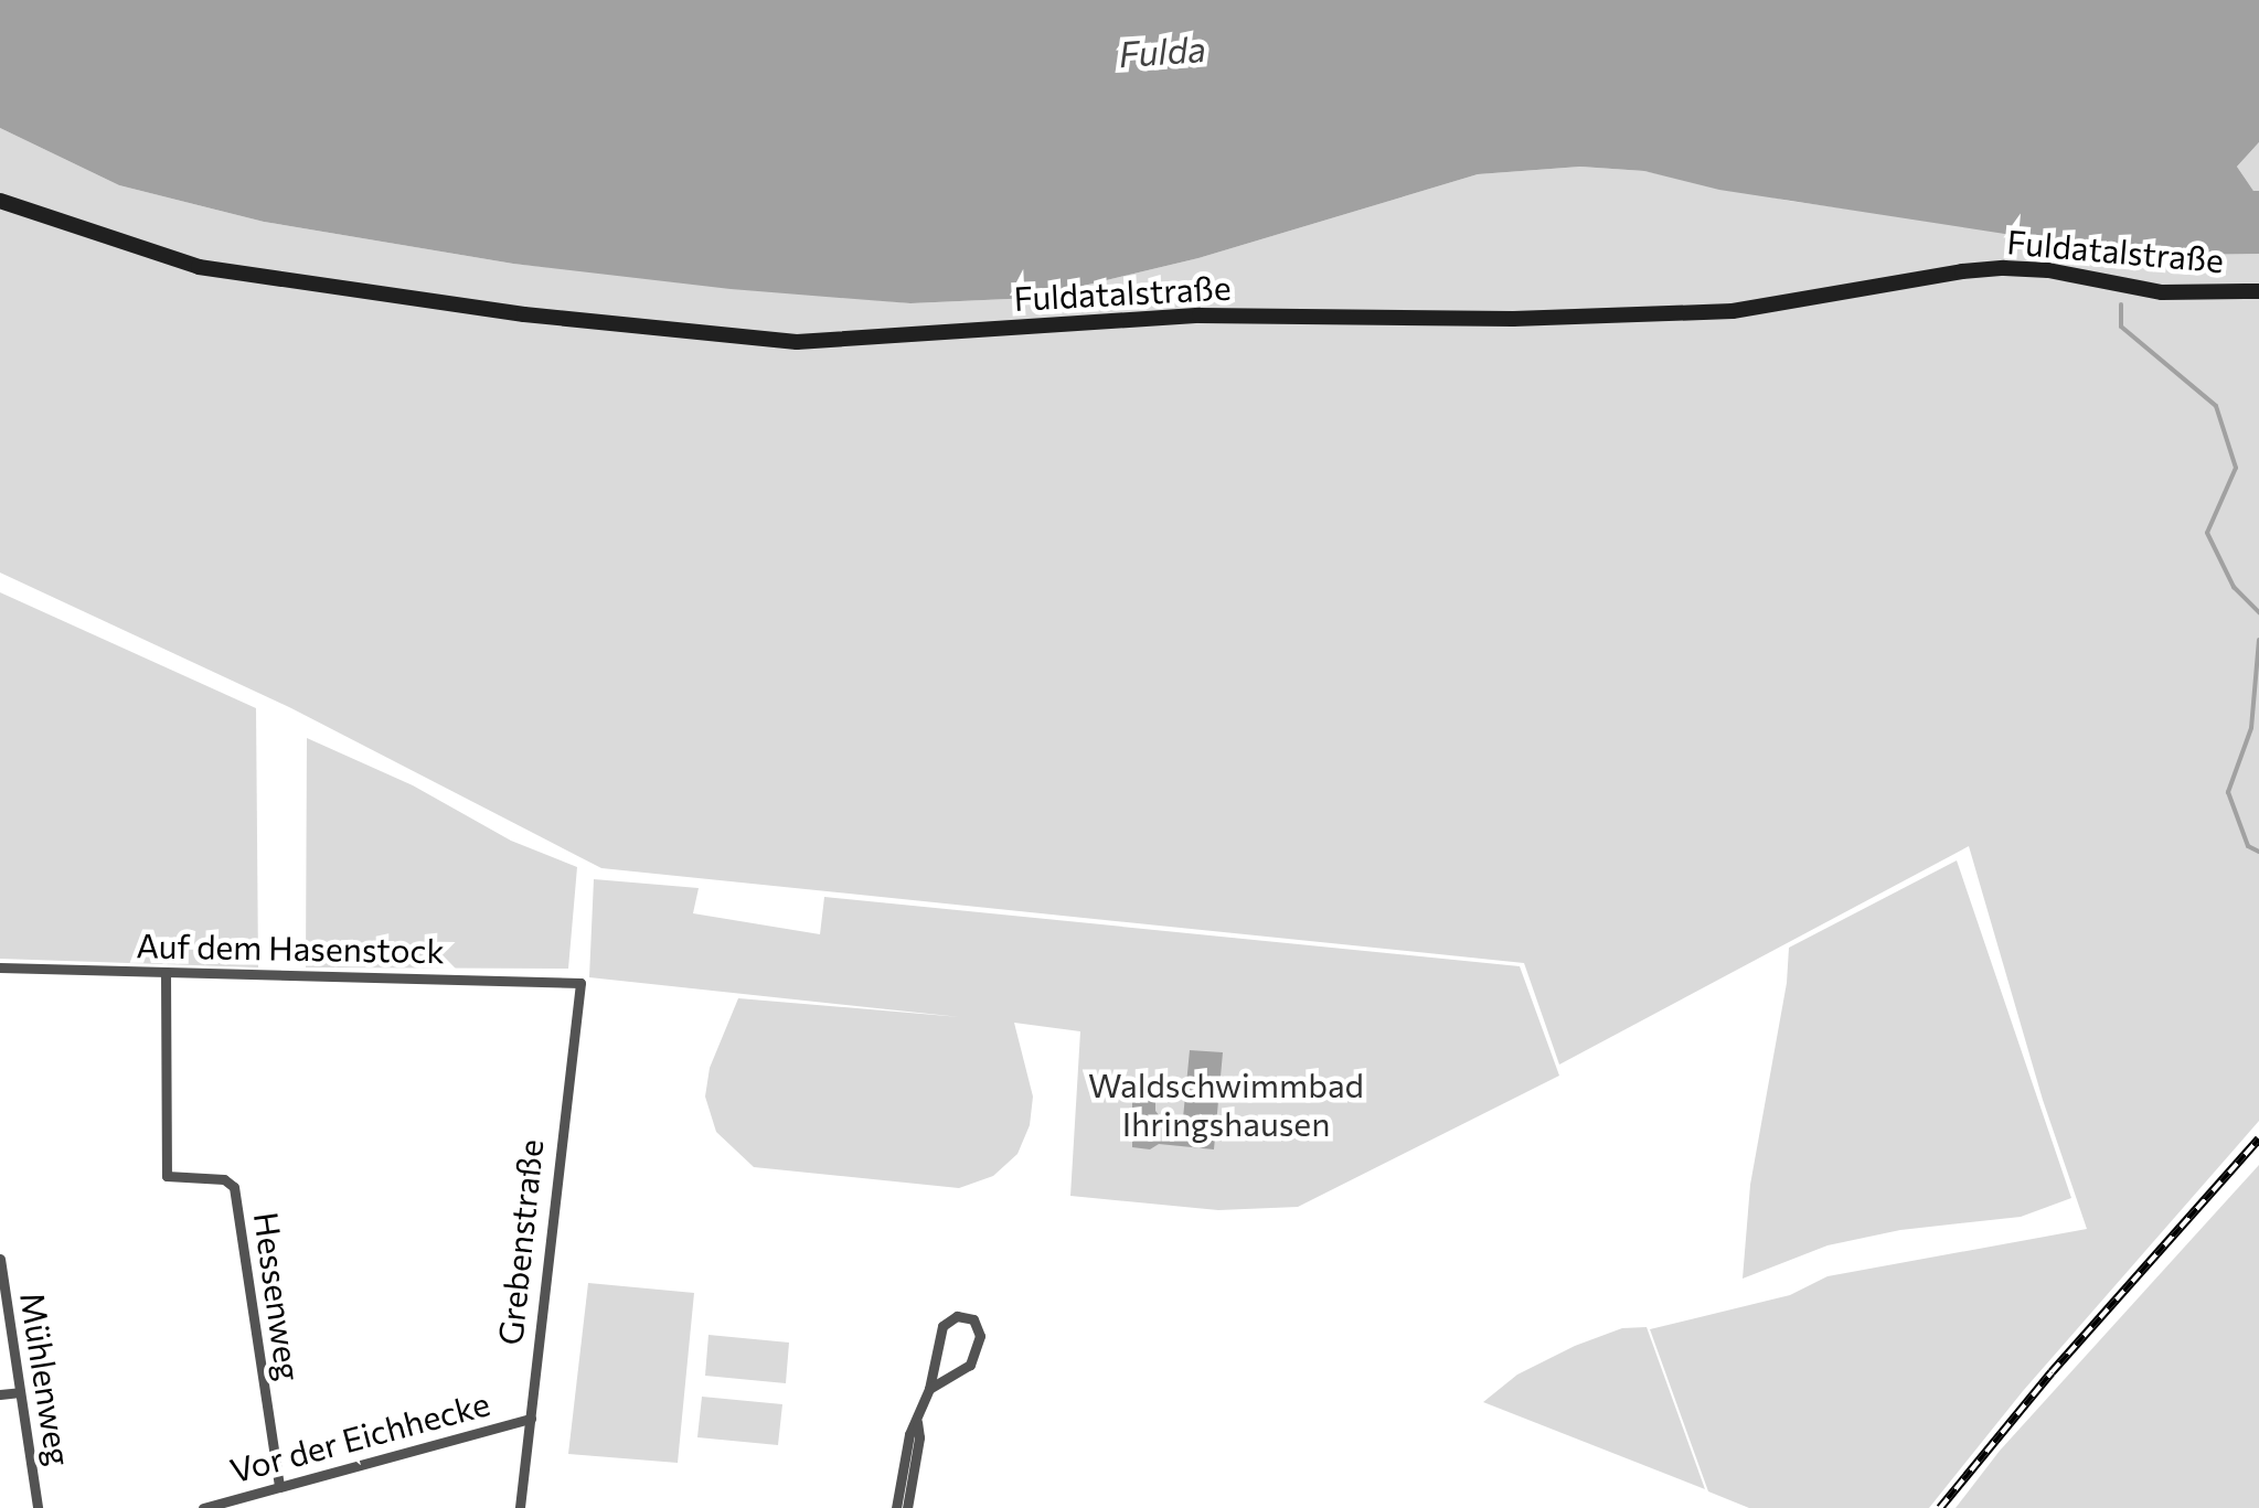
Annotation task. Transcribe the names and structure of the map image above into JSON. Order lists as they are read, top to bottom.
{
  "streets": {
    "main road": ["Fuldatalstraße"],
    "street": [
      "Auf dem Hasenstock",
      "Grebenstraße",
      "Hessenweg",
      "Mühlenweg",
      "Vor der Eichhecke"
    ]
  },
  "crossings": [
    ["Auf dem Hasenstock", "Grebenstraße"],
    ["Auf dem Hasenstock", "Hessenweg"],
    ["Grebenstraße", "Vor der Eichhecke"],
    ["Hessenweg", "Vor der Eichhecke"]
  ],
  "water": ["Fulda"],
  "parks": ["Waldschwimmbad Ihringshausen"]
}
